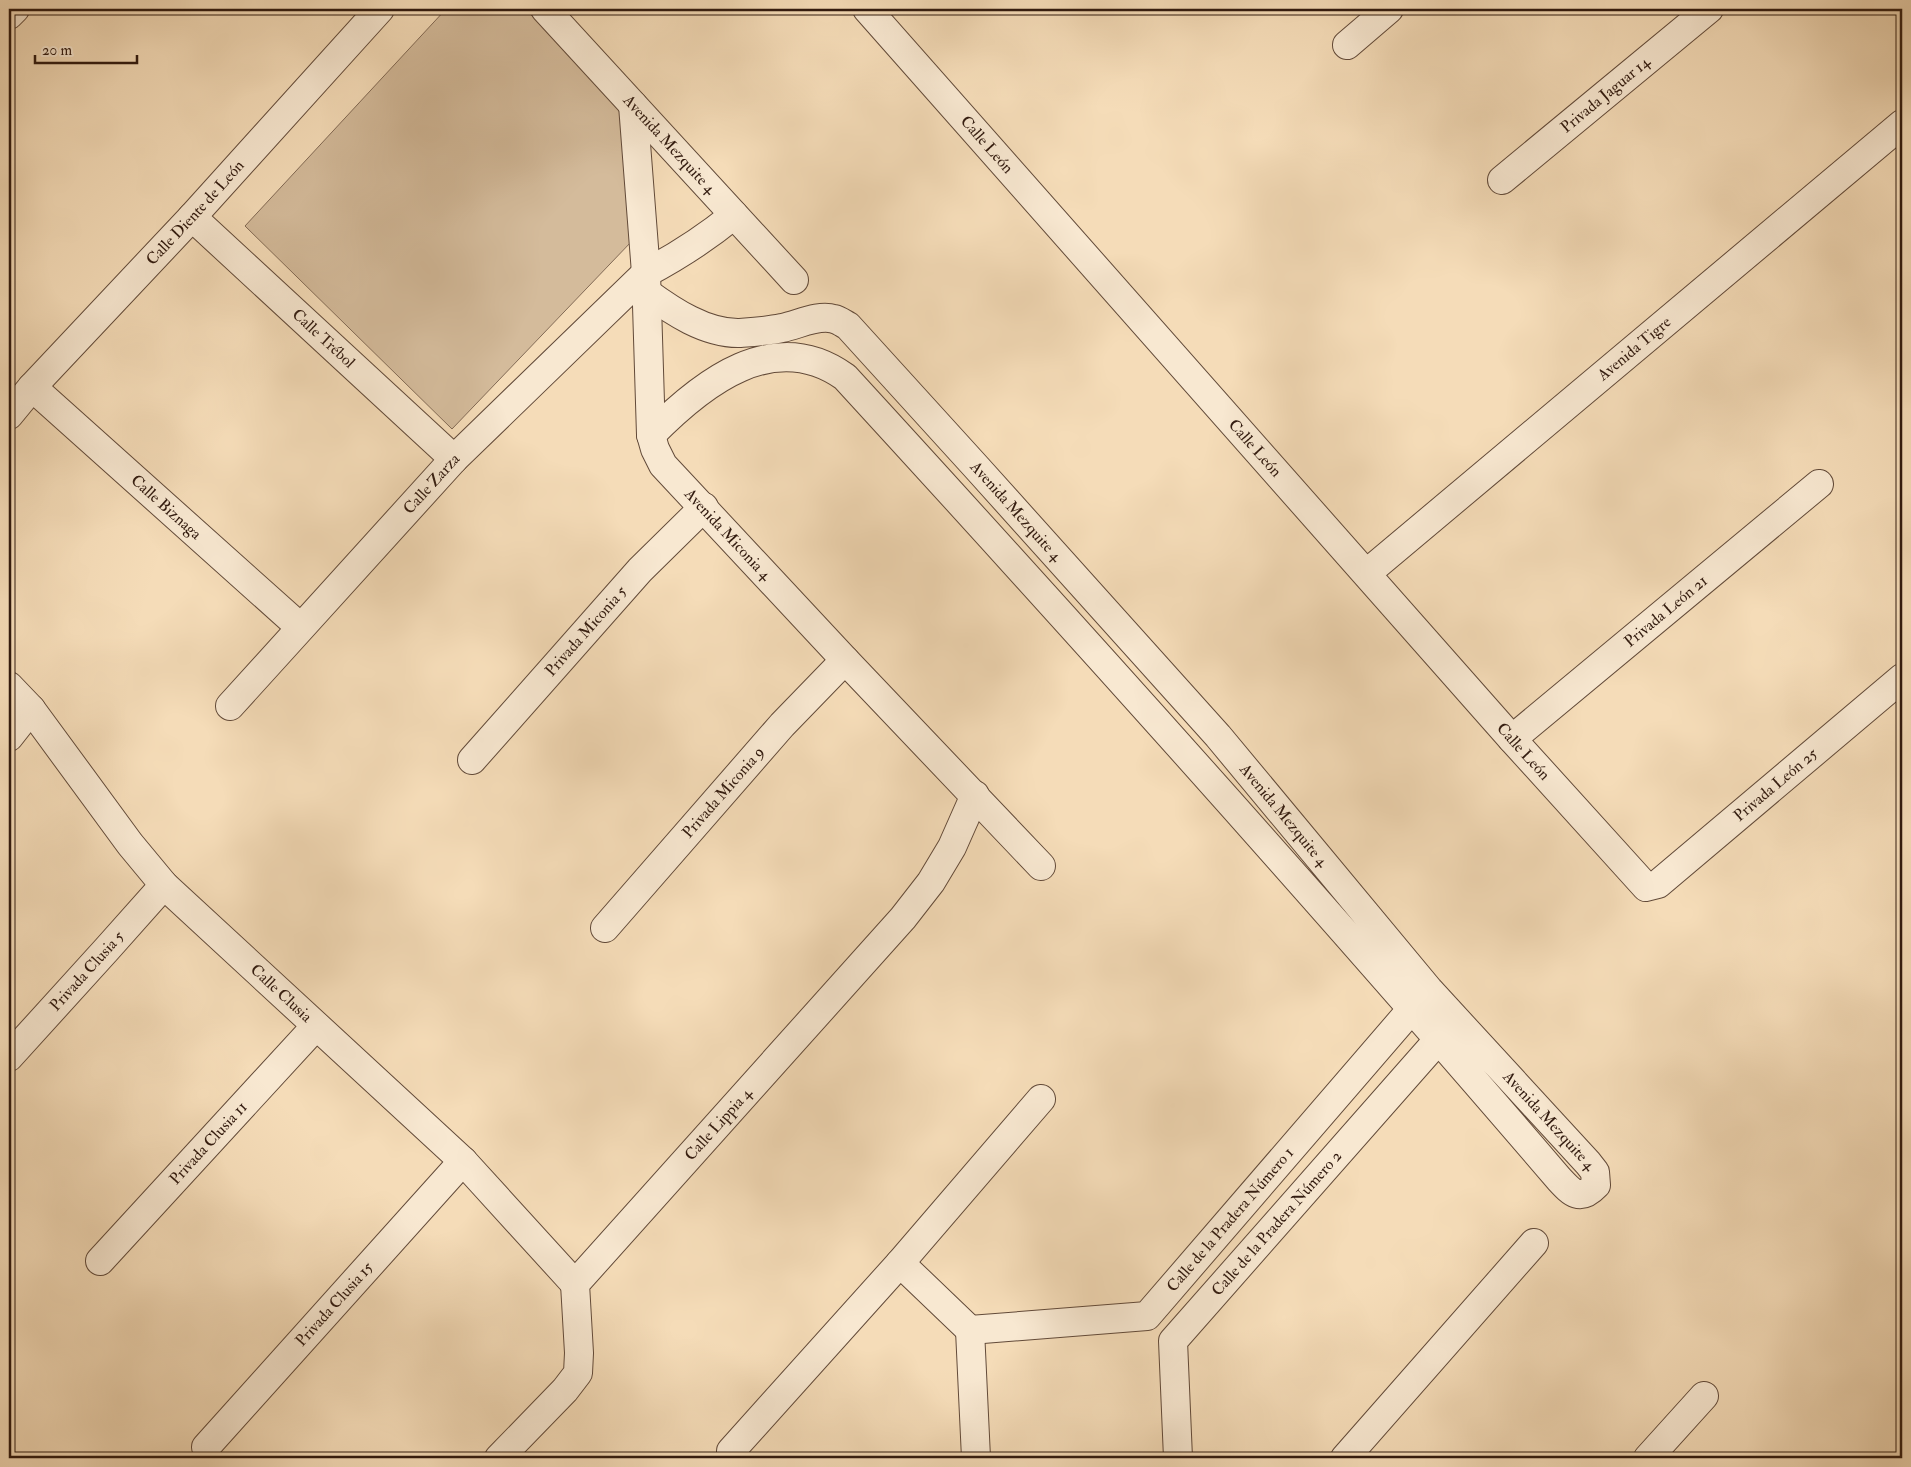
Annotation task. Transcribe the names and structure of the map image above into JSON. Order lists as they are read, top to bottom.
{
  "streets": {
    "street": [
      "Privada Jaguar 14",
      "Avenida Mezquite 4",
      "Calle León",
      "Calle Diente de León",
      "Calle Trébol",
      "Avenida Tigre",
      "Calle Zarza",
      "Calle Biznaga",
      "Avenida Miconia 4",
      "Privada León 21",
      "Privada Miconia 5",
      "Privada León 25",
      "Privada Miconia 9",
      "Privada Clusia 5",
      "Calle Clusia",
      "Calle Lippia 4",
      "Privada Clusia 11",
      "Calle de la Pradera Número 1",
      "Calle de la Pradera Número 2",
      "Privada Clusia 15"
    ]
  },
  "crossings": [
    ["Avenida Mezquite 4", "Calle Zarza"],
    ["Avenida Mezquite 4", "Avenida Miconia 4"],
    ["Avenida Mezquite 4", "Calle de la Pradera Número 1"],
    ["Avenida Mezquite 4", "Calle de la Pradera Número 2"],
    ["Calle León", "Avenida Tigre"],
    ["Calle León", "Privada León 21"],
    ["Calle León", "Privada León 25"],
    ["Calle Diente de León", "Calle Trébol"],
    ["Calle Diente de León", "Calle Biznaga"],
    ["Calle Trébol", "Calle Zarza"],
    ["Calle Zarza", "Calle Biznaga"],
    ["Calle Zarza", "Avenida Miconia 4"],
    ["Avenida Miconia 4", "Privada Miconia 5"],
    ["Avenida Miconia 4", "Privada Miconia 9"],
    ["Avenida Miconia 4", "Calle Lippia 4"],
    ["Privada Clusia 5", "Calle Clusia"],
    ["Calle Clusia", "Calle Lippia 4"],
    ["Calle Clusia", "Privada Clusia 11"],
    ["Calle Clusia", "Privada Clusia 15"]
  ],
  "scale_bar": "20 m"
}
